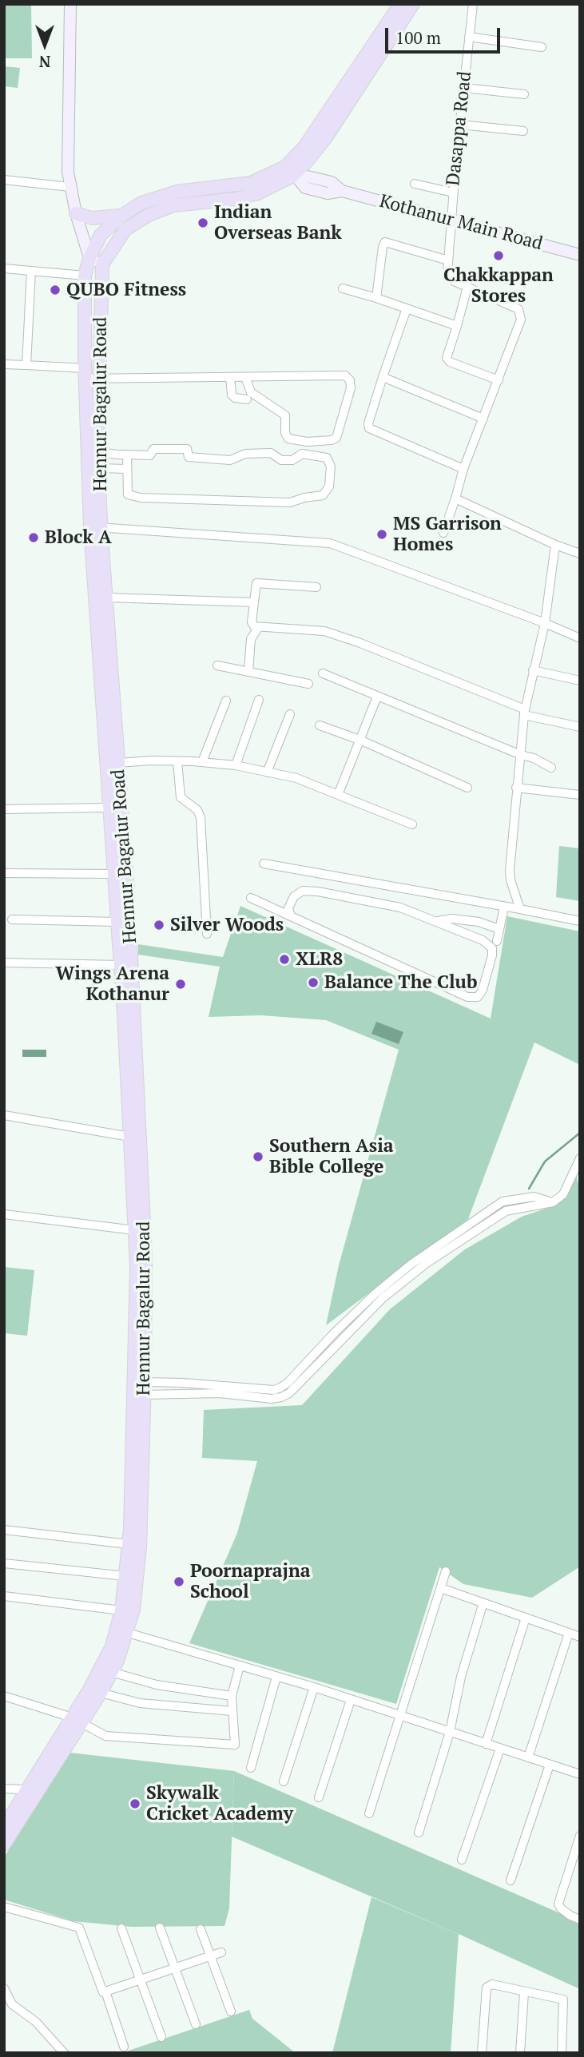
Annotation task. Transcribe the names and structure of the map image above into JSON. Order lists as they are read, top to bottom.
{
  "streets": {
    "main road": ["Kothanur Main Road", "Hennur Bagalur Road"],
    "street": ["Dasappa Road"]
  },
  "crossings": [
    ["Dasappa Road", "Kothanur Main Road"],
    ["Kothanur Main Road", "Hennur Bagalur Road"]
  ],
  "places": [
    "Indian Overseas Bank",
    "Chakkappan Stores",
    "QUBO Fitness",
    "MS Garrison Homes",
    "Block A",
    "Silver Woods",
    "XLR8",
    "Balance The Club",
    "Wings Arena Kothanur",
    "Southern Asia Bible College",
    "Poornaprajna School",
    "Skywalk Cricket Academy"
  ],
  "scale_bar": "100 m",
  "north": "bottom"
}
